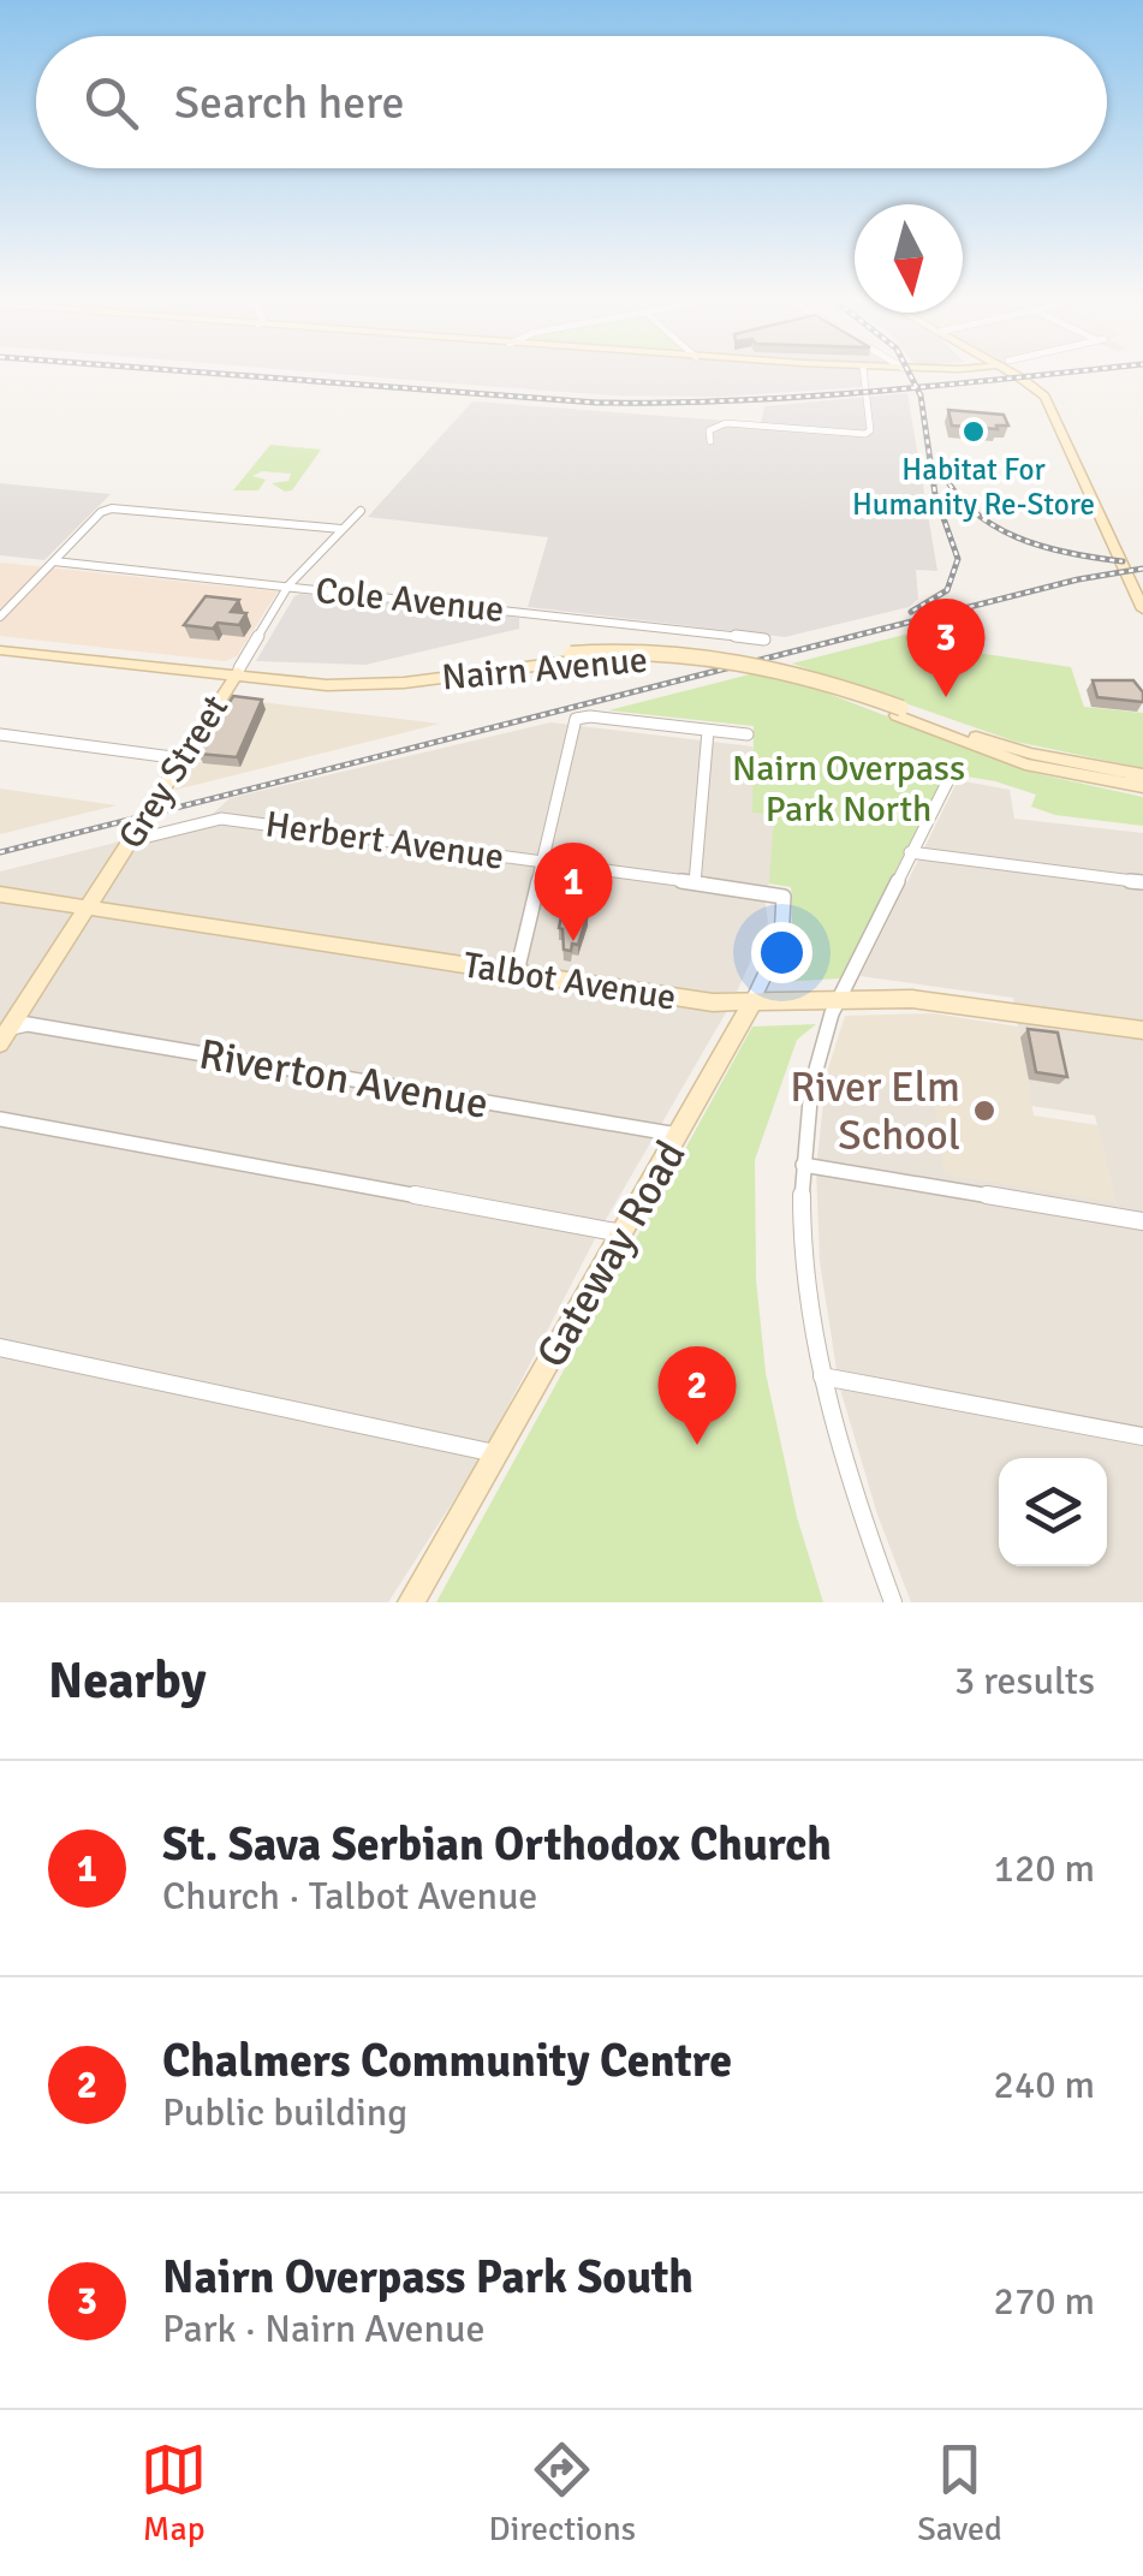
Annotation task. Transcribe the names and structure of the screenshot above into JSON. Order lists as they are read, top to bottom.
{
  "streets": {
    "street": [
      "Cole Avenue",
      "Nairn Avenue",
      "Grey Street",
      "Herbert Avenue",
      "Talbot Avenue",
      "Riverton Avenue",
      "Gateway Road"
    ]
  },
  "crossings": [
    ["Cole Avenue", "Grey Street"],
    ["Nairn Avenue", "Grey Street"],
    ["Grey Street", "Herbert Avenue"],
    ["Grey Street", "Talbot Avenue"],
    ["Grey Street", "Riverton Avenue"],
    ["Herbert Avenue", "Gateway Road"],
    ["Talbot Avenue", "Gateway Road"],
    ["Riverton Avenue", "Gateway Road"]
  ],
  "parks": ["Nairn Overpass Park North"],
  "places": ["Habitat For Humanity Re-Store", "River Elm School"],
  "north": "bottom",
  "page": {
    "search": "Search here",
    "pins": ["3", "1", "2"],
    "heading": ["Nearby", "3 results"],
    "list": [
      {
        "mark": "1",
        "name": "St. Sava Serbian Orthodox Church",
        "note": "Church · Talbot Avenue",
        "value": "120 m"
      },
      {
        "mark": "2",
        "name": "Chalmers Community Centre",
        "note": "Public building",
        "value": "240 m"
      },
      {
        "mark": "3",
        "name": "Nairn Overpass Park South",
        "note": "Park · Nairn Avenue",
        "value": "270 m"
      }
    ],
    "nav": ["Map", "Directions", "Saved"]
  }
}
